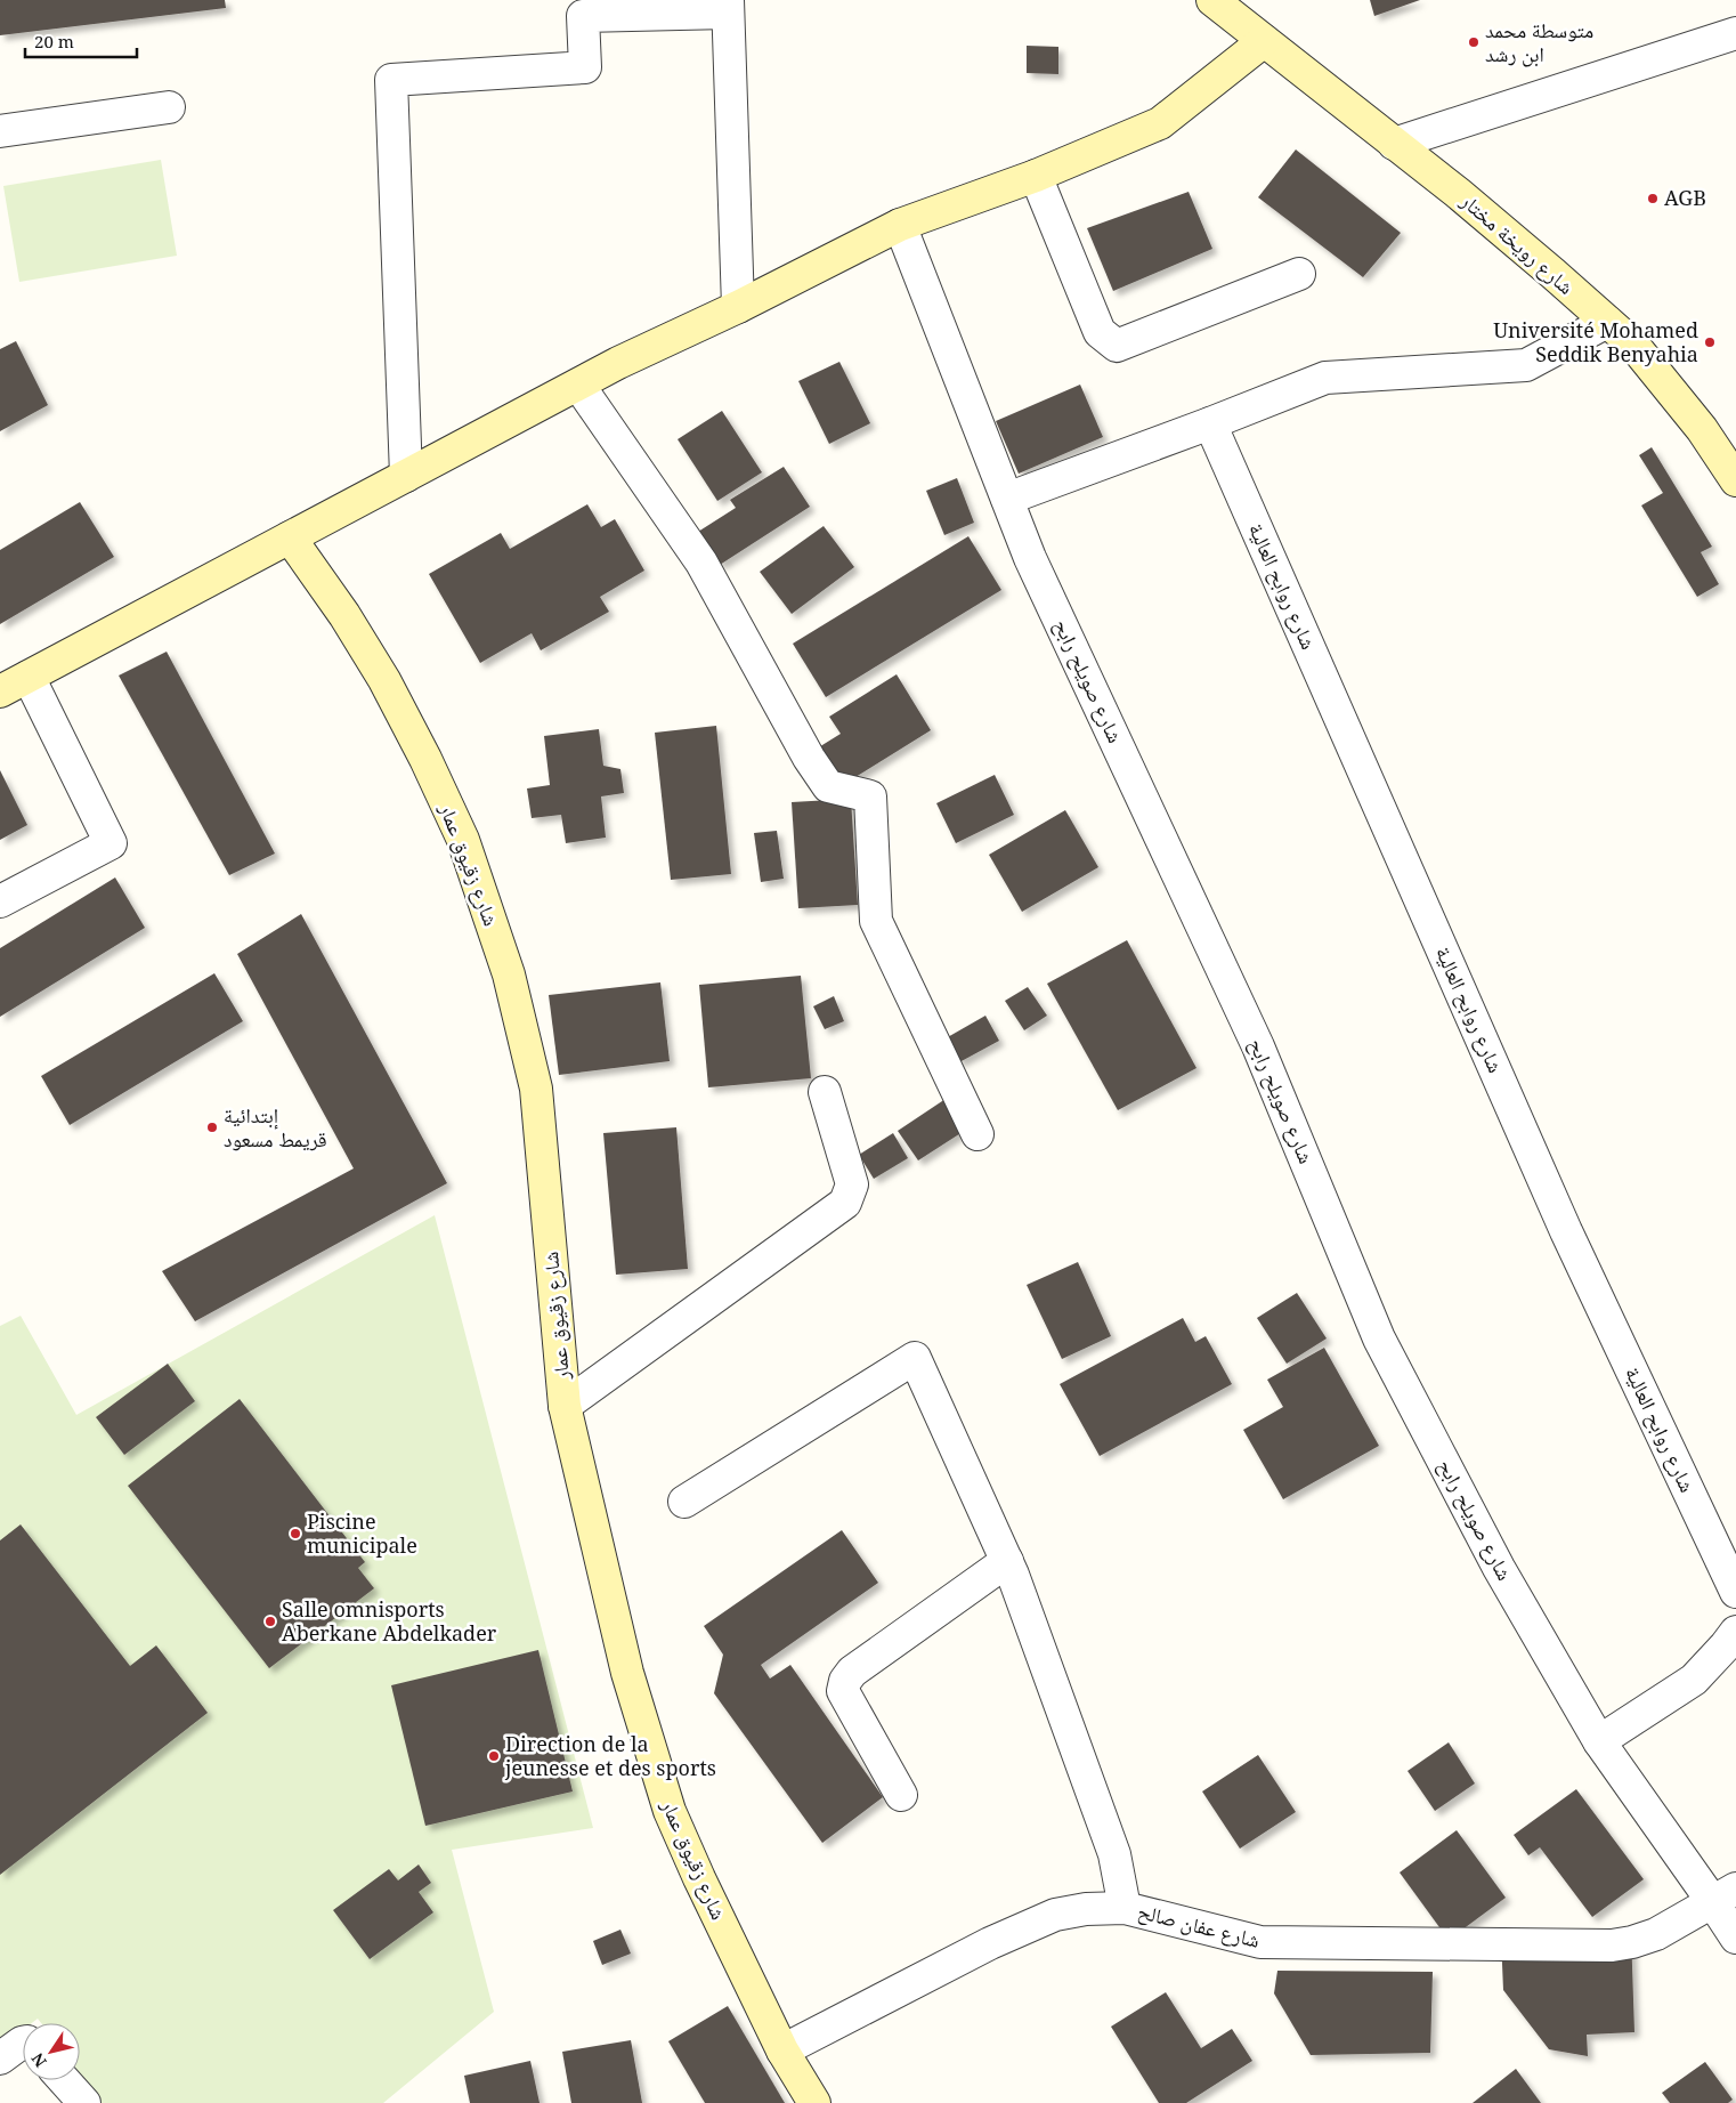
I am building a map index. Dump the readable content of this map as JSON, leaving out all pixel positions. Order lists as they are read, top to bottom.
{
  "streets": {
    "main road": ["شارع رويخة مختار", "شارع زقيوق عمار"],
    "street": ["شارع روابح العالية", "شارع صويلح رابح", "شارع عفان صالح"]
  },
  "crossings": [
    ["شارع صويلح رابح", "شارع عفان صالح"],
    ["شارع زقيوق عمار", "شارع عفان صالح"]
  ],
  "places": [
    "متوسطة محمد ابن رشد",
    "AGB",
    "Université Mohamed Seddik Benyahia",
    "إبتدائية قريمط مسعود",
    "Piscine municipale",
    "Salle omnisports Aberkane Abdelkader",
    "Direction de la jeunesse et des sports"
  ],
  "scale_bar": "20 m",
  "north": "bottom left"
}
